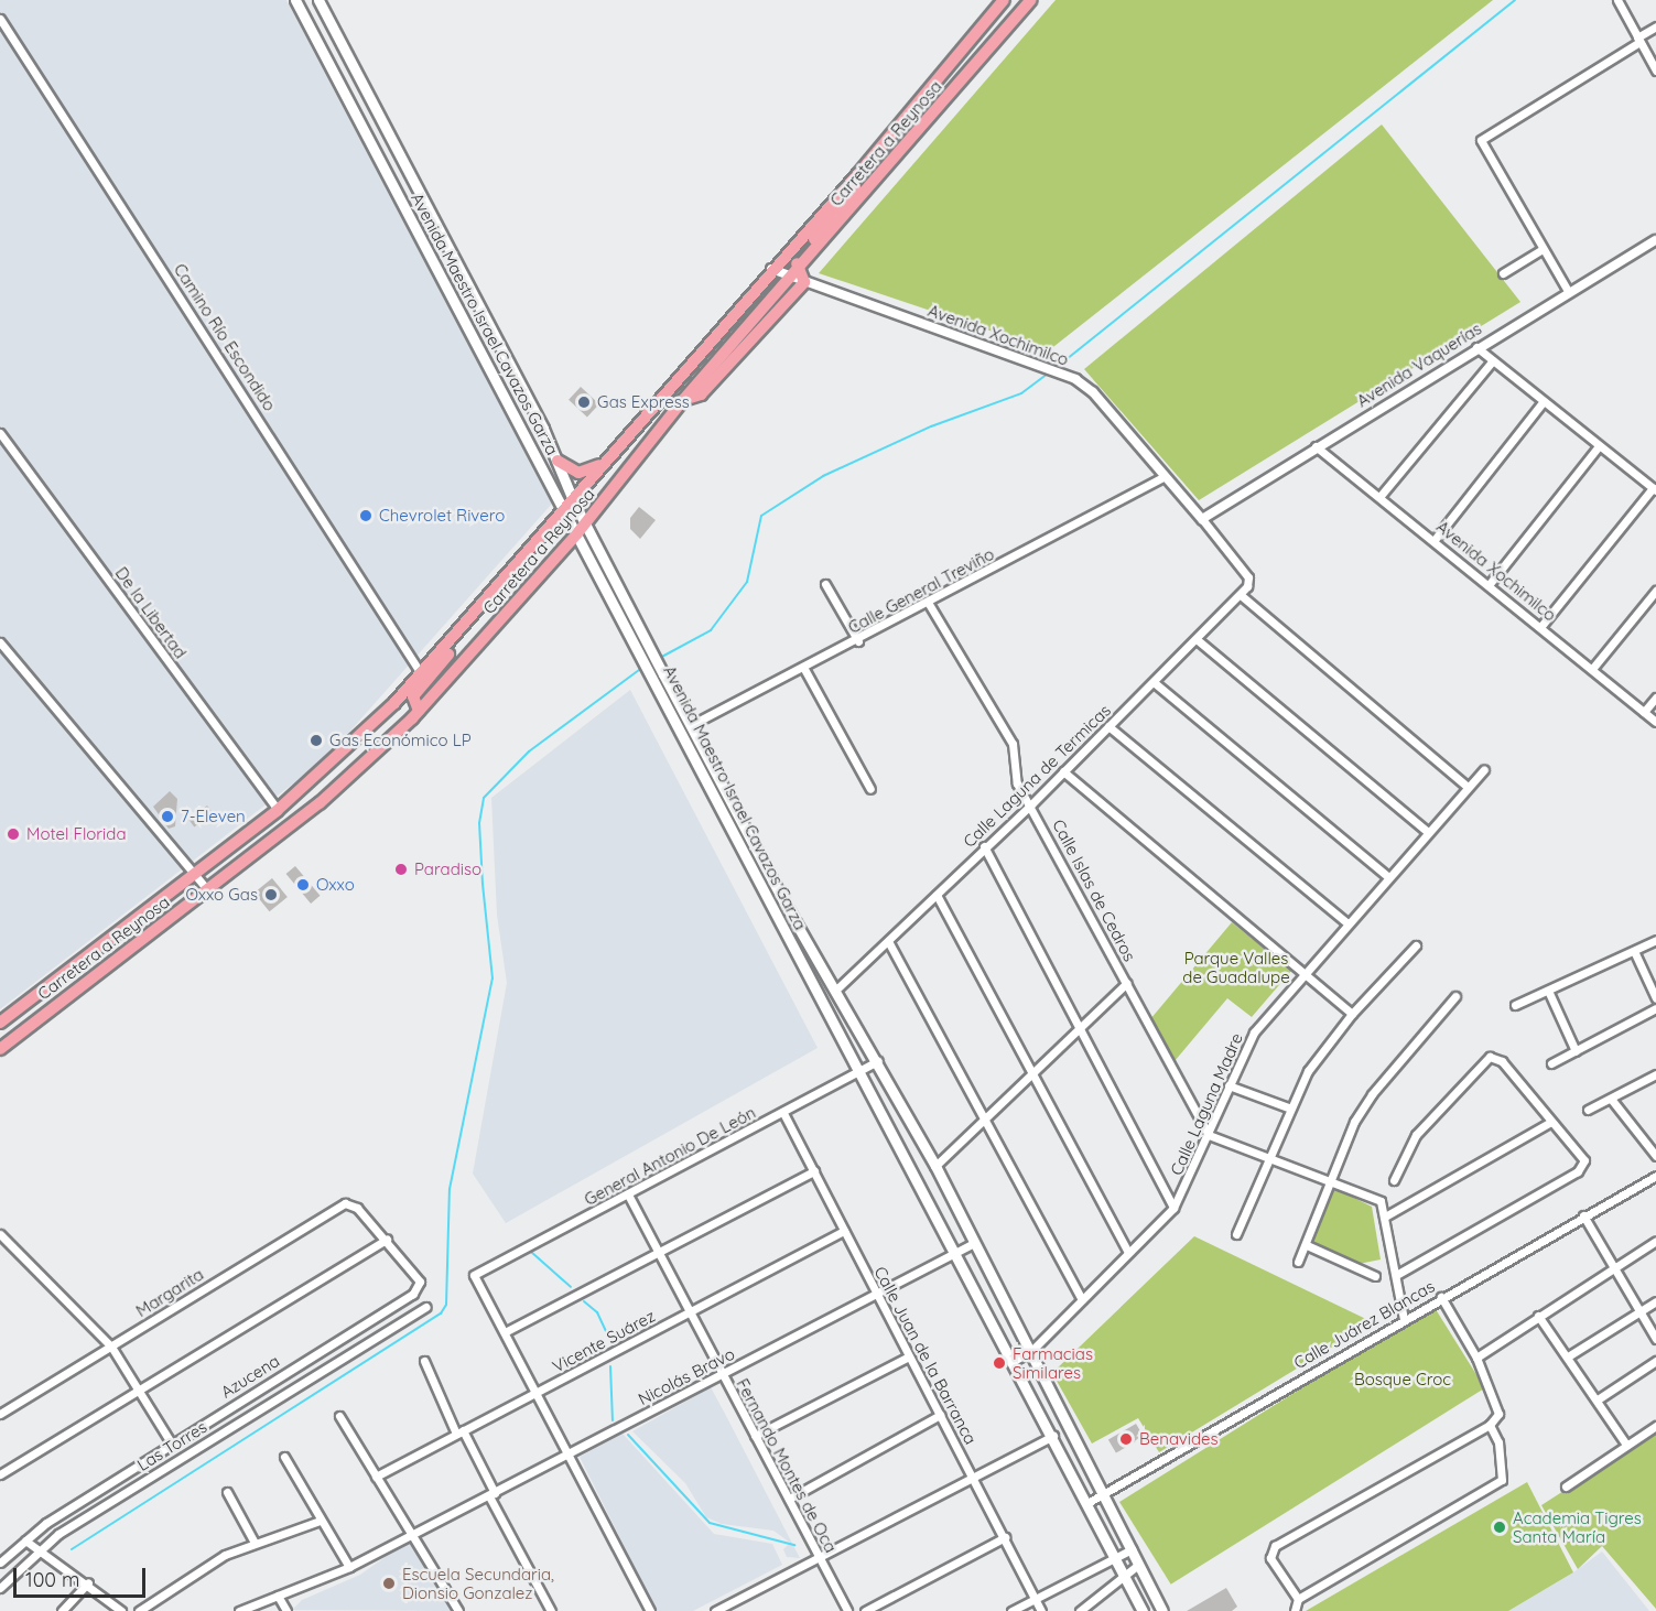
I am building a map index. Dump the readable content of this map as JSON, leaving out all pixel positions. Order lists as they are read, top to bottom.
{
  "streets": {
    "main road": ["Carretera a Reynosa", "Avenida Maestro Israel Cavazos Garza"],
    "street": [
      "Avenida Xochimilco",
      "Camino Río Escondido",
      "Avenida Vaquerías",
      "Calle General Treviño",
      "De la Libertad",
      "Calle Laguna de Termicas",
      "Calle Islas de Cedros",
      "Calle Laguna Madre",
      "General Antonio De León",
      "Margarita",
      "Calle Juárez Blancas",
      "Vicente Suárez",
      "Calle Juan de la Barranca",
      "Azucena",
      "Nicolás Bravo",
      "Las Torres",
      "Fernando Montes de Oca"
    ]
  },
  "crossings": [
    ["Carretera a Reynosa", "Avenida Maestro Israel Cavazos Garza"],
    ["Carretera a Reynosa", "Camino Río Escondido"],
    ["Carretera a Reynosa", "De la Libertad"],
    ["Avenida Maestro Israel Cavazos Garza", "Calle General Treviño"],
    ["Avenida Maestro Israel Cavazos Garza", "Calle Laguna de Termicas"],
    ["Avenida Maestro Israel Cavazos Garza", "Calle Laguna Madre"],
    ["Avenida Maestro Israel Cavazos Garza", "General Antonio De León"],
    ["Avenida Maestro Israel Cavazos Garza", "Calle Juárez Blancas"],
    ["Avenida Maestro Israel Cavazos Garza", "Nicolás Bravo"],
    ["Avenida Xochimilco", "Avenida Vaquerías"],
    ["Avenida Xochimilco", "Calle General Treviño"],
    ["Avenida Xochimilco", "Calle Laguna de Termicas"],
    ["Calle General Treviño", "Calle Islas de Cedros"],
    ["Calle Laguna de Termicas", "Calle Islas de Cedros"],
    ["Calle Islas de Cedros", "Calle Laguna Madre"],
    ["General Antonio De León", "Calle Juan de la Barranca"],
    ["General Antonio De León", "Fernando Montes de Oca"],
    ["Margarita", "Azucena"],
    ["Vicente Suárez", "Calle Juan de la Barranca"],
    ["Vicente Suárez", "Fernando Montes de Oca"],
    ["Calle Juan de la Barranca", "Nicolás Bravo"],
    ["Nicolás Bravo", "Fernando Montes de Oca"]
  ],
  "parks": ["Parque Valles de Guadalupe", "Bosque Croc"],
  "places": [
    "Gas Express",
    "Chevrolet Rivero",
    "Gas Económico LP",
    "7-Eleven",
    "Motel Florida",
    "Paradiso",
    "Oxxo",
    "Oxxo Gas",
    "Farmacias Similares",
    "Benavides",
    "Academia Tigres Santa María",
    "Escuela Secundaria, Dionsio Gonzalez"
  ],
  "scale_bar": "100 m"
}
